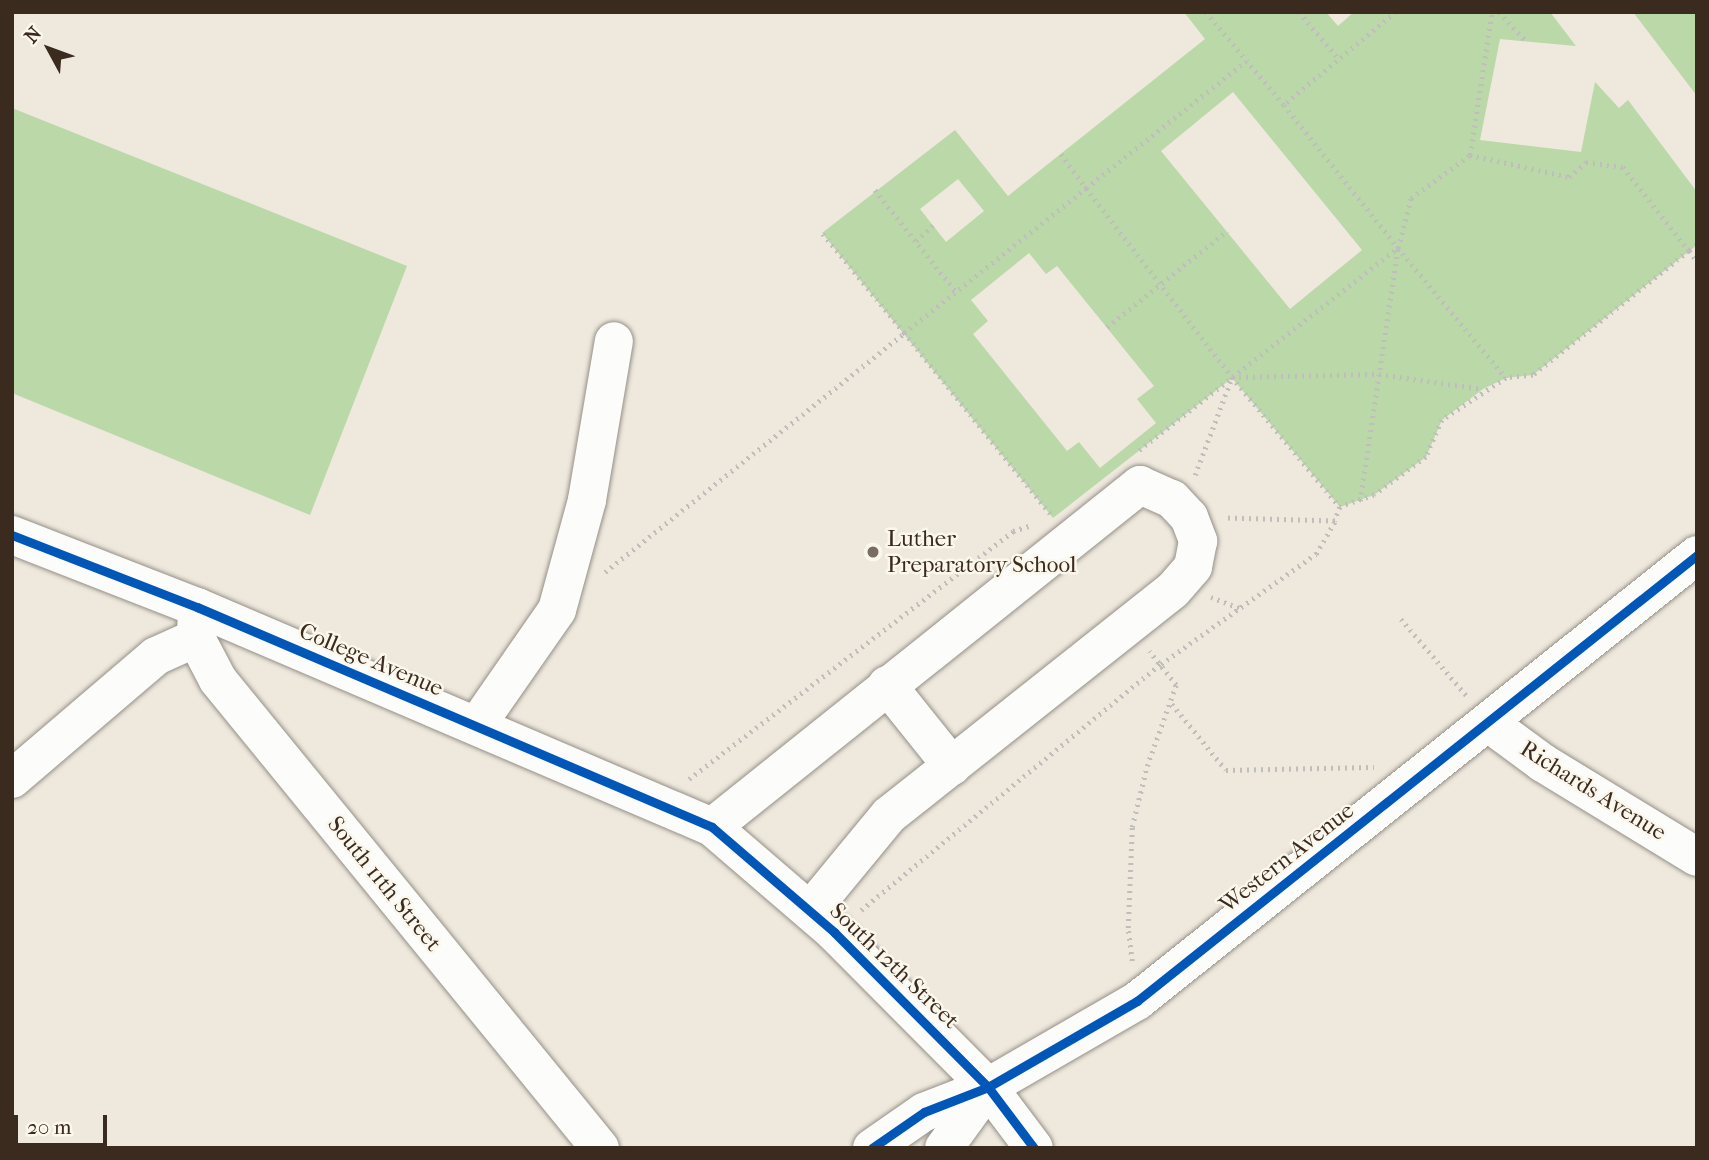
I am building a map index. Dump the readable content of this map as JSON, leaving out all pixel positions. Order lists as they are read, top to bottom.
{
  "streets": {
    "street": [
      "College Avenue",
      "Richards Avenue",
      "Western Avenue",
      "South 11th Street",
      "South 12th Street"
    ]
  },
  "crossings": [
    ["College Avenue", "South 11th Street"],
    ["College Avenue", "South 12th Street"],
    ["Richards Avenue", "Western Avenue"],
    ["Western Avenue", "South 12th Street"]
  ],
  "places": ["Luther Preparatory School"],
  "scale_bar": "20 m",
  "north": "top left"
}
